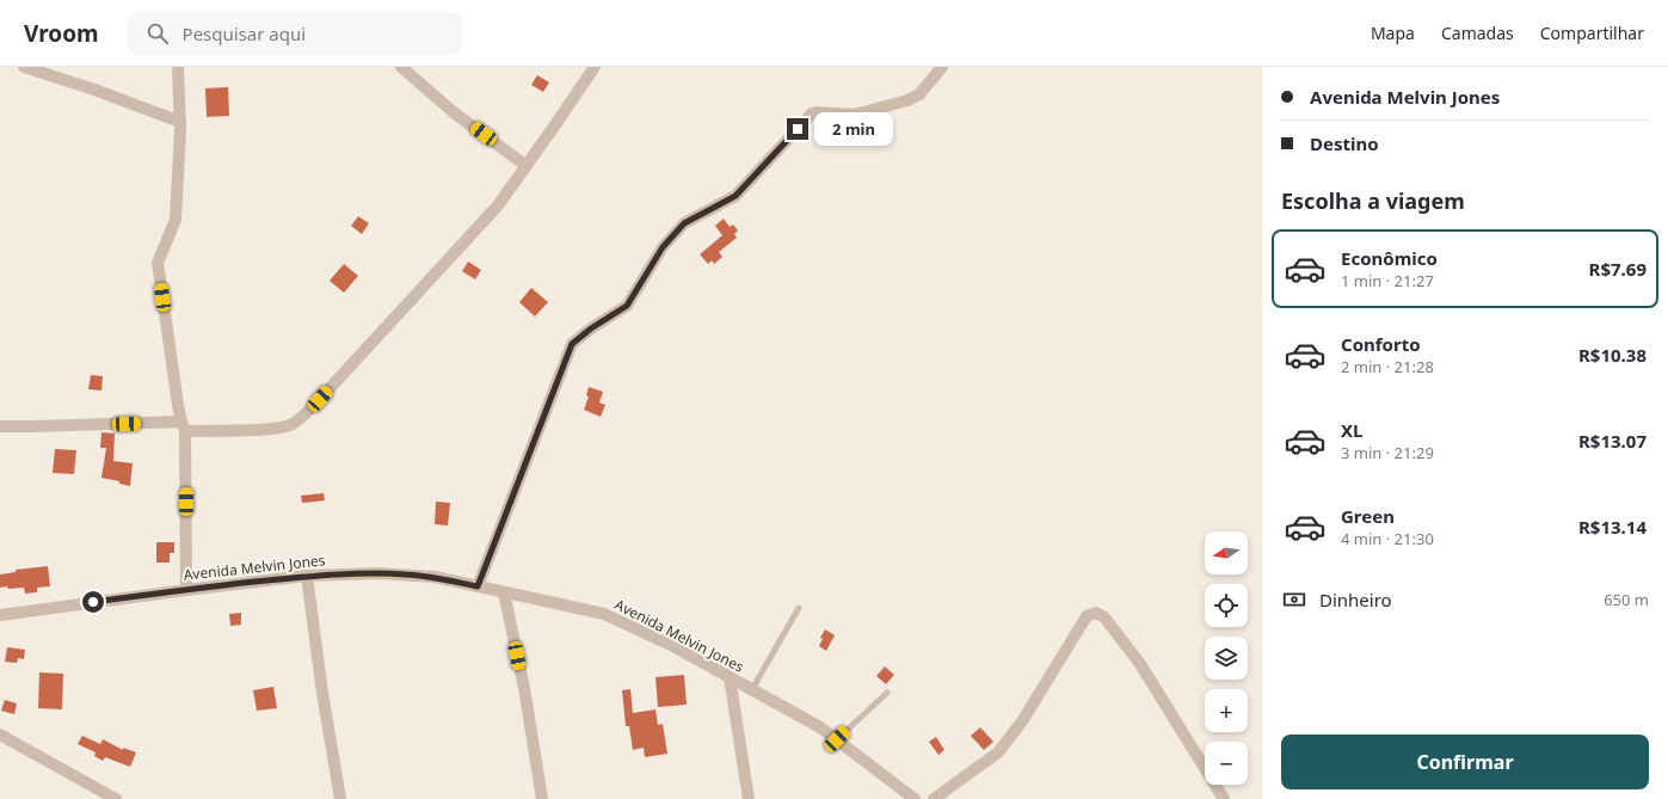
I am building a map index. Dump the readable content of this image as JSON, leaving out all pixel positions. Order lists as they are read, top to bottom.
{
  "streets": {
    "street": ["Avenida Melvin Jones"]
  },
  "north": "left",
  "page": {
    "header": "Vroom",
    "search": "Pesquisar aqui",
    "nav": ["Mapa", "Camadas", "Compartilhar"],
    "banner": ["Avenida Melvin Jones", "Destino"],
    "bubble": "2 min",
    "heading": "Escolha a viagem",
    "list": [
      {
        "name": "Econômico",
        "note": "1 min · 21:27",
        "value": "R$7.69"
      },
      {
        "name": "Conforto",
        "note": "2 min · 21:28",
        "value": "R$10.38"
      },
      {
        "name": "XL",
        "note": "3 min · 21:29",
        "value": "R$13.07"
      },
      {
        "name": "Green",
        "note": "4 min · 21:30",
        "value": "R$13.14"
      }
    ],
    "map_buttons": ["+", "−"],
    "pay": ["Dinheiro", "650 m"],
    "buttons": "Confirmar"
  }
}
